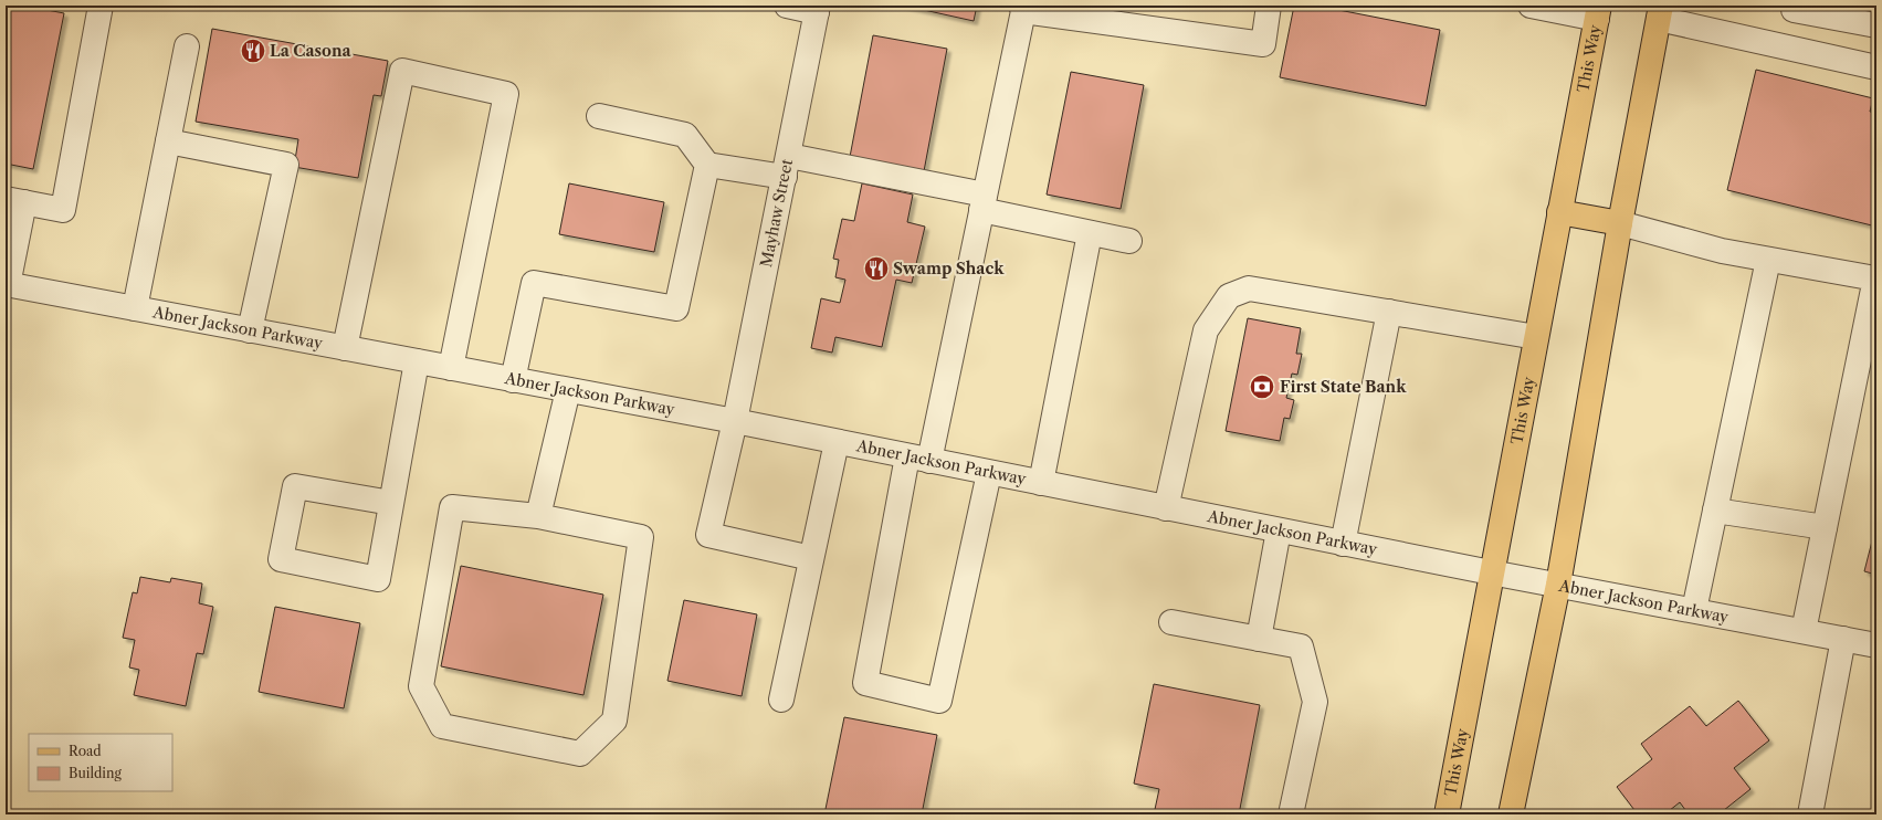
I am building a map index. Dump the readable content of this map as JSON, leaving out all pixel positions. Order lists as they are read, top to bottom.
{
  "streets": {
    "main road": ["This Way"],
    "street": ["Mayhaw Street", "Abner Jackson Parkway"]
  },
  "crossings": [
    ["This Way", "Abner Jackson Parkway"],
    ["Mayhaw Street", "Abner Jackson Parkway"]
  ],
  "places": {
    "restaurant": ["La Casona", "Swamp Shack"],
    "bank": ["First State Bank"]
  },
  "legend": ["Road", "Building"]
}
